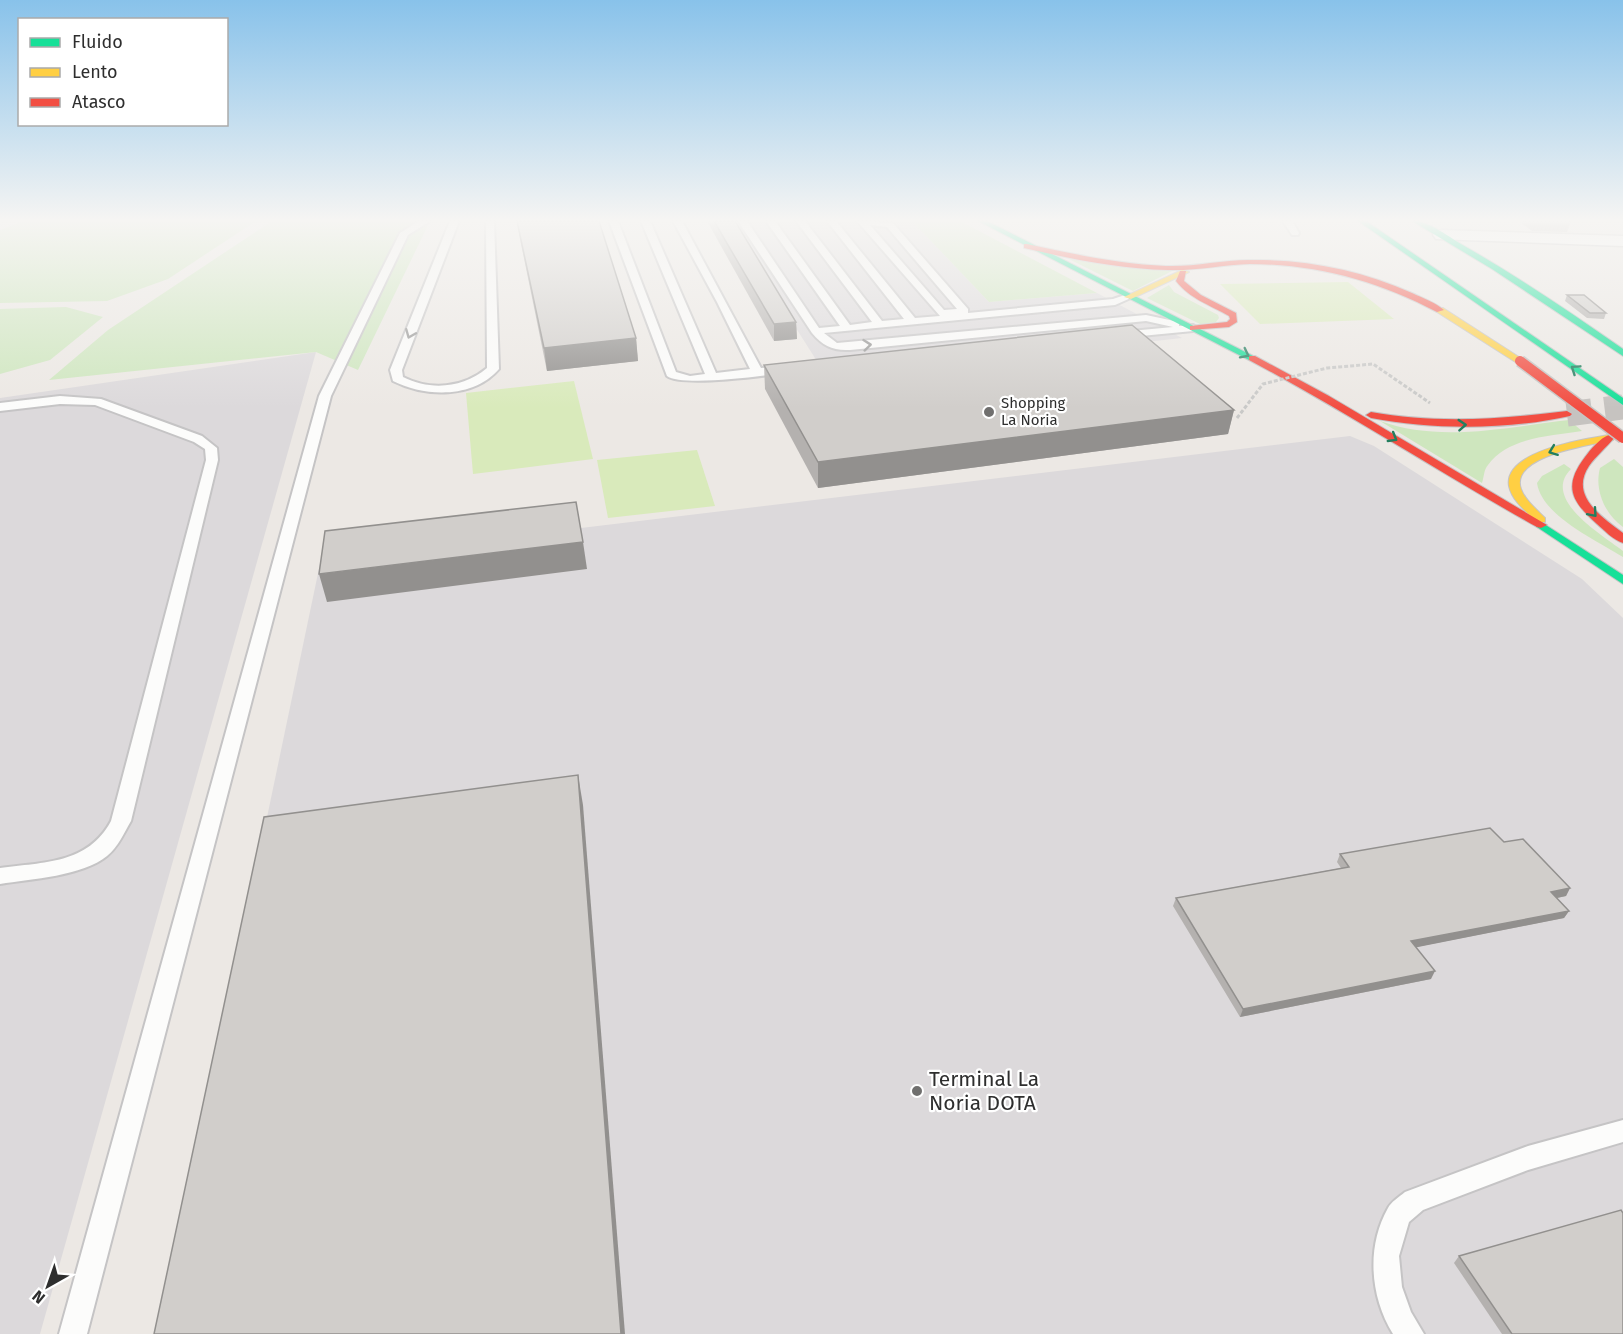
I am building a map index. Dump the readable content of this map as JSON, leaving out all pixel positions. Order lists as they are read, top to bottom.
{
  "places": ["Shopping La Noria", "Terminal La Noria DOTA"],
  "legend": ["Fluido", "Lento", "Atasco"],
  "north": "bottom left"
}
